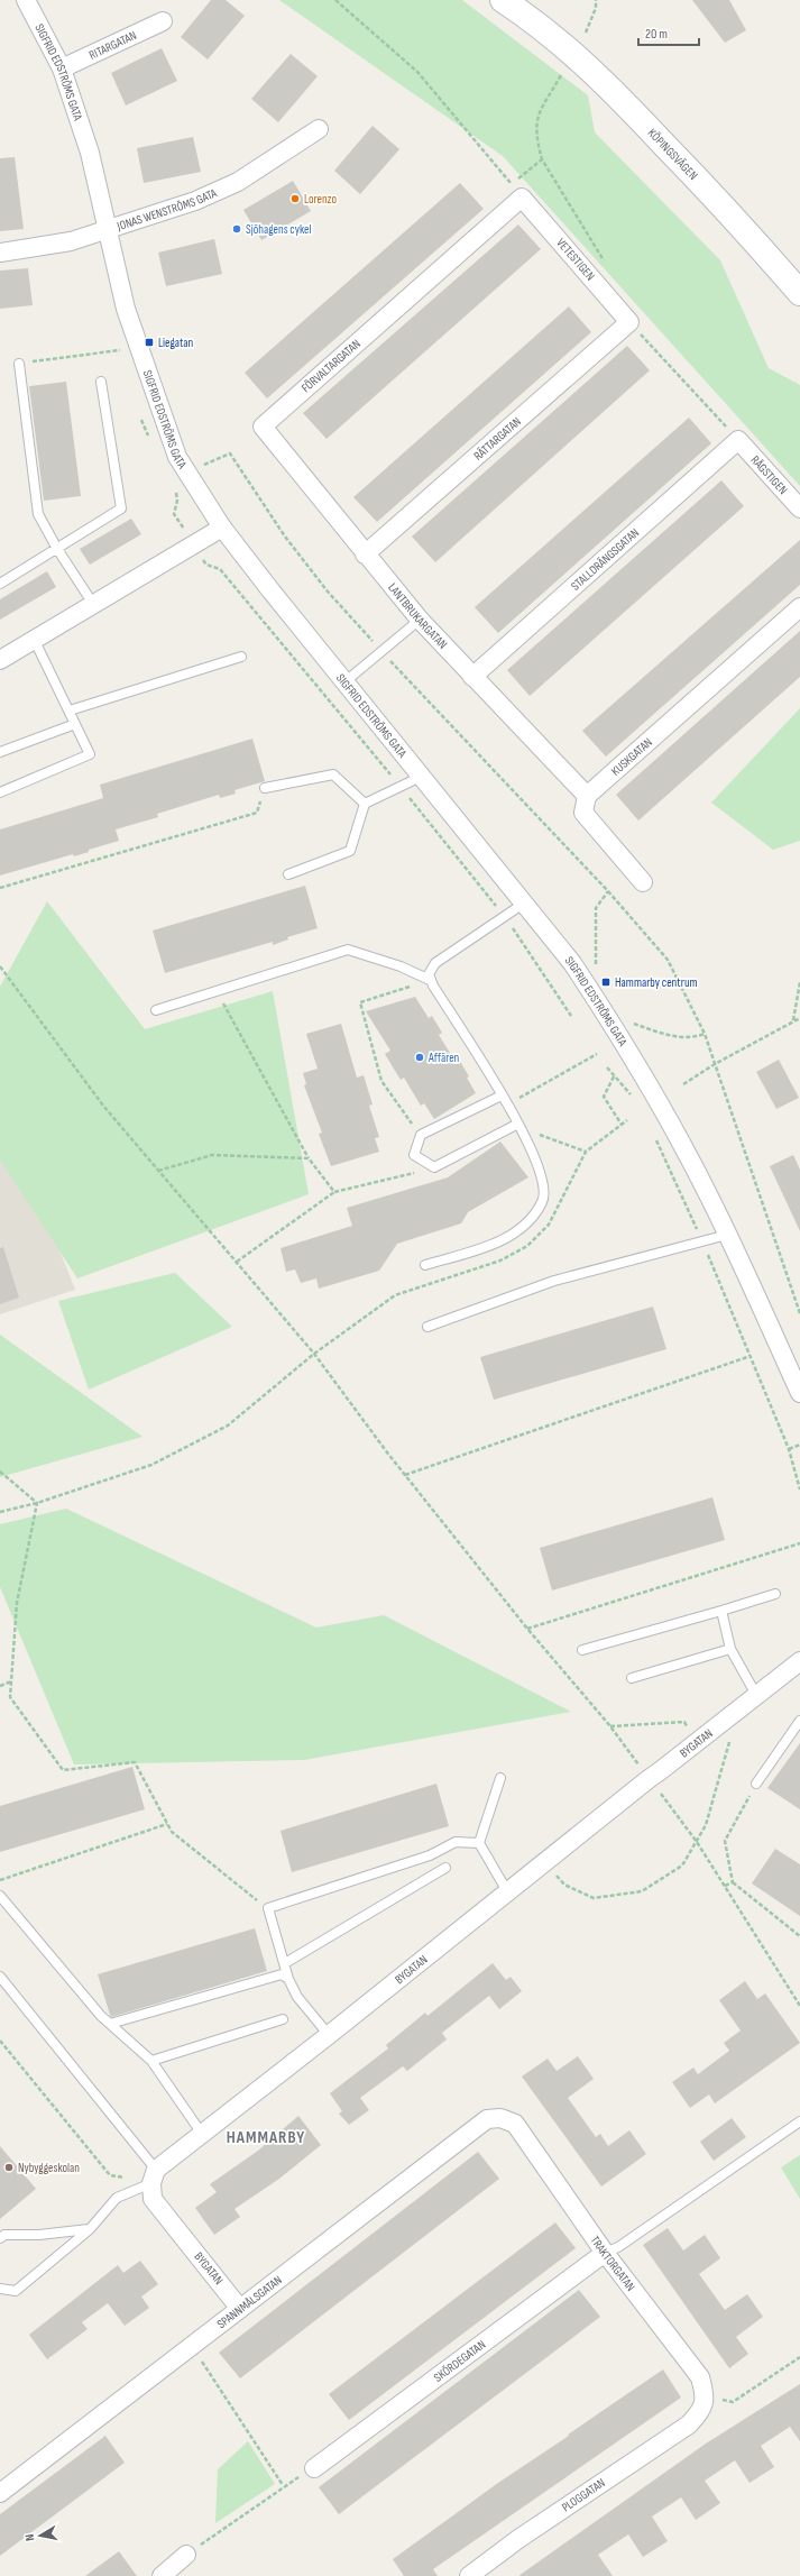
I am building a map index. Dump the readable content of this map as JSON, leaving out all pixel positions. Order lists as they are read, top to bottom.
{
  "streets": {
    "main road": ["KÖPINGSVÄGEN"],
    "street": [
      "RITARGATAN",
      "SIGFRID EDSTRÖMS GATA",
      "JONAS WENSTRÖMS GATA",
      "VETESTIGEN",
      "FÖRVALTARGATAN",
      "RÄTTARGATAN",
      "RÅGSTIGEN",
      "STALLDRÄNGSGATAN",
      "LANTBRUKARGATAN",
      "KUSKGATAN",
      "BYGATAN",
      "TRAKTORGATAN",
      "SPANNMÅLSGATAN",
      "SKÖRDEGATAN",
      "PLOGGATAN"
    ]
  },
  "crossings": [
    ["RITARGATAN", "SIGFRID EDSTRÖMS GATA"],
    ["SIGFRID EDSTRÖMS GATA", "JONAS WENSTRÖMS GATA"],
    ["VETESTIGEN", "FÖRVALTARGATAN"],
    ["VETESTIGEN", "RÄTTARGATAN"],
    ["FÖRVALTARGATAN", "RÄTTARGATAN"],
    ["FÖRVALTARGATAN", "LANTBRUKARGATAN"],
    ["RÄTTARGATAN", "LANTBRUKARGATAN"],
    ["RÅGSTIGEN", "STALLDRÄNGSGATAN"],
    ["STALLDRÄNGSGATAN", "LANTBRUKARGATAN"],
    ["BYGATAN", "SPANNMÅLSGATAN"],
    ["TRAKTORGATAN", "SPANNMÅLSGATAN"],
    ["TRAKTORGATAN", "SKÖRDEGATAN"],
    ["TRAKTORGATAN", "PLOGGATAN"]
  ],
  "districts": ["HAMMARBY"],
  "places": {
    "other": [
      "Lorenzo",
      "Sjöhagens cykel",
      "Affären",
      "Nybyggeskolan"
    ],
    "transit": ["Liegatan", "Hammarby centrum"]
  },
  "scale_bar": "20 m",
  "north": "left"
}
